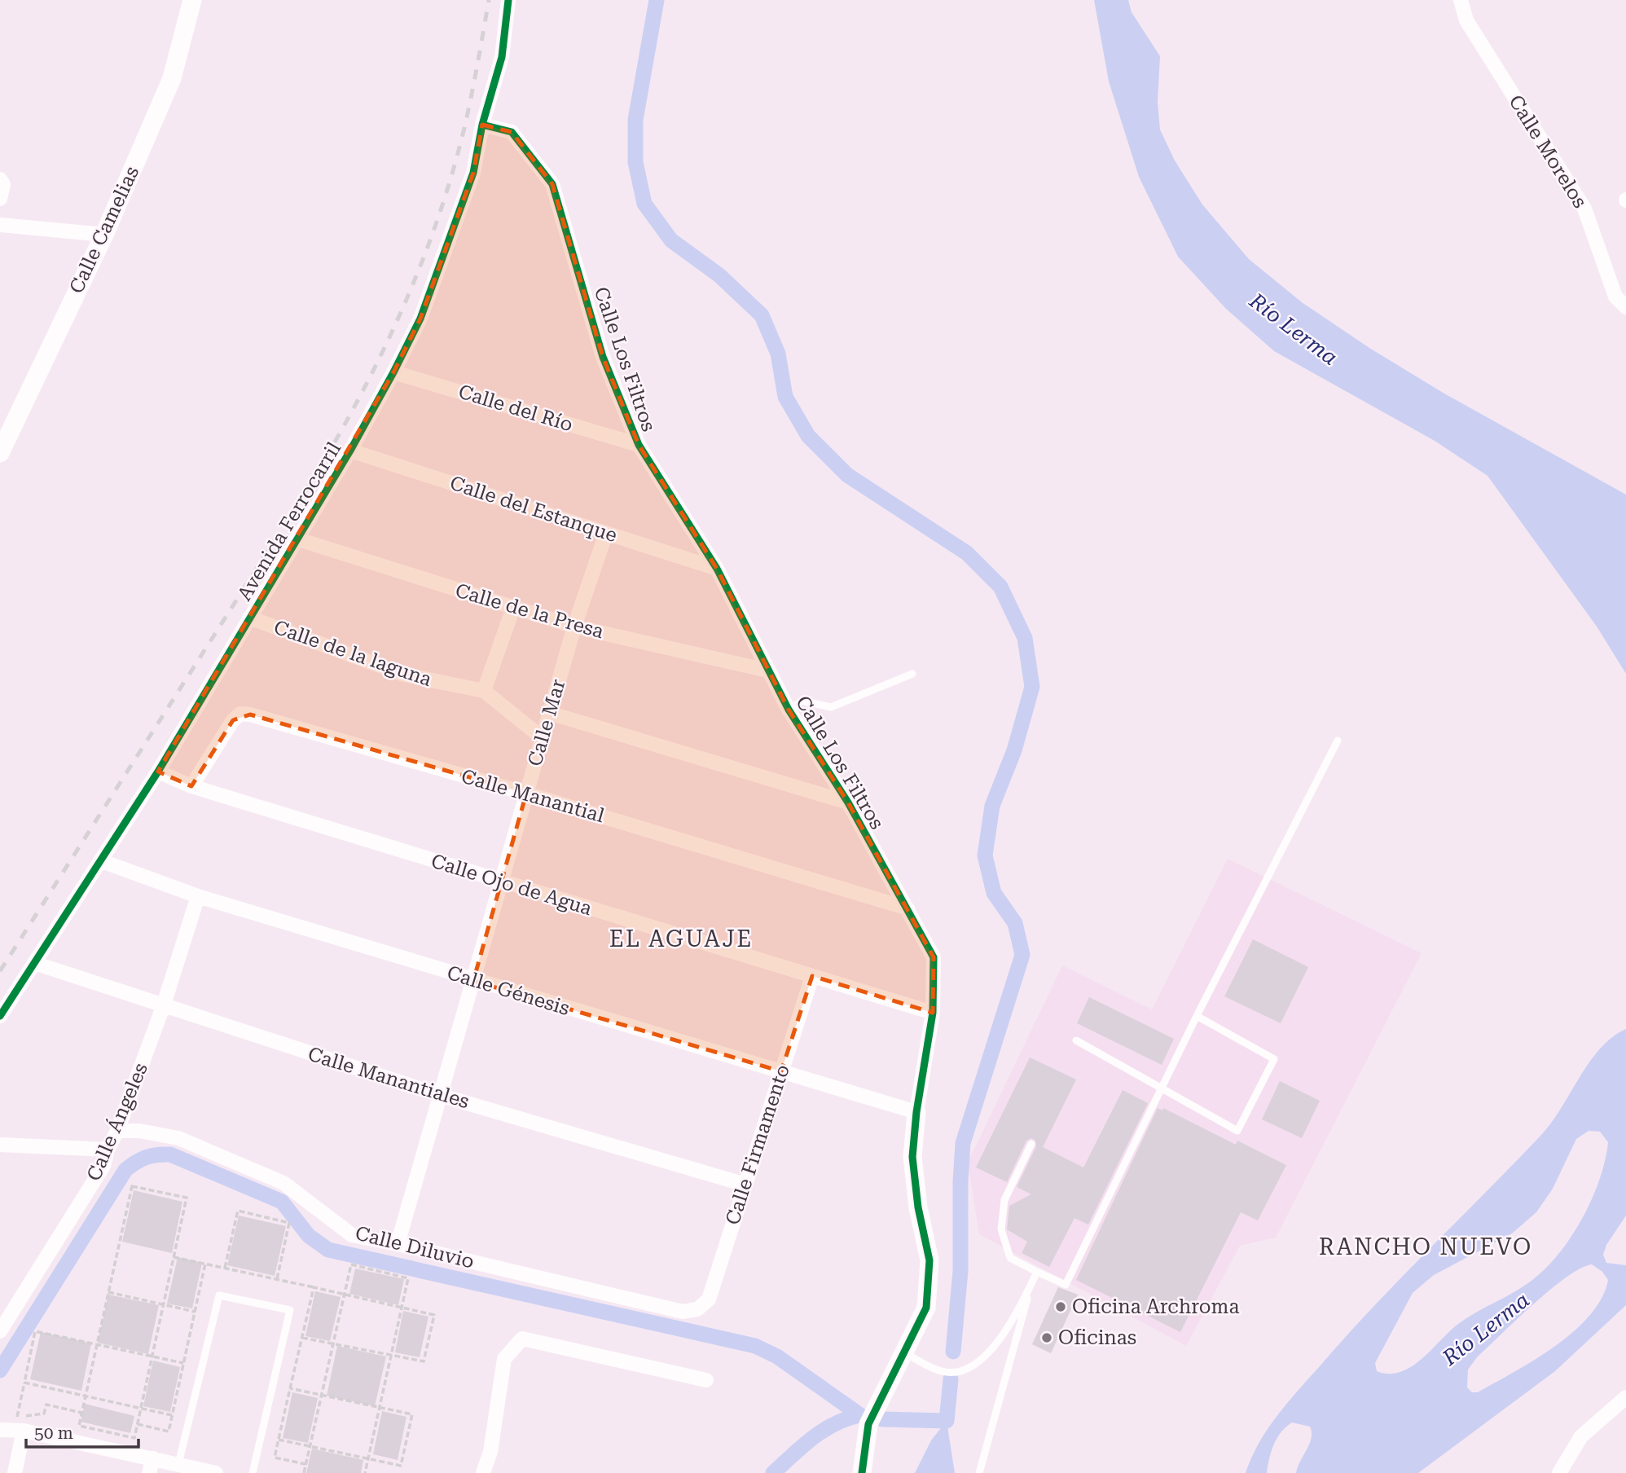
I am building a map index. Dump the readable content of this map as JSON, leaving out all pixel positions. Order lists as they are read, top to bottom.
{
  "streets": {
    "street": [
      "Calle Morelos",
      "Calle Camelias",
      "Calle Los Filtros",
      "Calle del Río",
      "Calle del Estanque",
      "Avenida Ferrocarril",
      "Calle de la Presa",
      "Calle de la laguna",
      "Calle Mar",
      "Calle Manantial",
      "Calle Ojo de Agua",
      "Calle Génesis",
      "Calle Manantiales",
      "Calle Ángeles",
      "Calle Firmamento",
      "Calle Diluvio"
    ]
  },
  "crossings": [
    ["Calle Los Filtros", "Calle del Río"],
    ["Calle Los Filtros", "Calle del Estanque"],
    ["Calle Los Filtros", "Avenida Ferrocarril"],
    ["Calle Los Filtros", "Calle de la Presa"],
    ["Calle Los Filtros", "Calle Manantial"],
    ["Calle Los Filtros", "Calle Ojo de Agua"],
    ["Calle Los Filtros", "Calle Génesis"],
    ["Calle del Río", "Avenida Ferrocarril"],
    ["Calle del Estanque", "Avenida Ferrocarril"],
    ["Calle del Estanque", "Calle Mar"],
    ["Avenida Ferrocarril", "Calle de la Presa"],
    ["Avenida Ferrocarril", "Calle de la laguna"],
    ["Avenida Ferrocarril", "Calle Ojo de Agua"],
    ["Avenida Ferrocarril", "Calle Génesis"],
    ["Avenida Ferrocarril", "Calle Manantiales"],
    ["Calle de la Presa", "Calle Mar"],
    ["Calle de la laguna", "Calle Mar"],
    ["Calle Mar", "Calle Manantial"],
    ["Calle Mar", "Calle Ojo de Agua"],
    ["Calle Mar", "Calle Génesis"],
    ["Calle Mar", "Calle Manantiales"],
    ["Calle Mar", "Calle Diluvio"],
    ["Calle Manantial", "Calle Ojo de Agua"],
    ["Calle Ojo de Agua", "Calle Firmamento"],
    ["Calle Génesis", "Calle Ángeles"],
    ["Calle Génesis", "Calle Firmamento"],
    ["Calle Manantiales", "Calle Ángeles"],
    ["Calle Manantiales", "Calle Firmamento"],
    ["Calle Ángeles", "Calle Diluvio"],
    ["Calle Firmamento", "Calle Diluvio"]
  ],
  "districts": ["EL AGUAJE", "RANCHO NUEVO"],
  "water": ["Río Lerma"],
  "places": ["Oficina Archroma", "Oficinas"],
  "scale_bar": "50 m"
}
